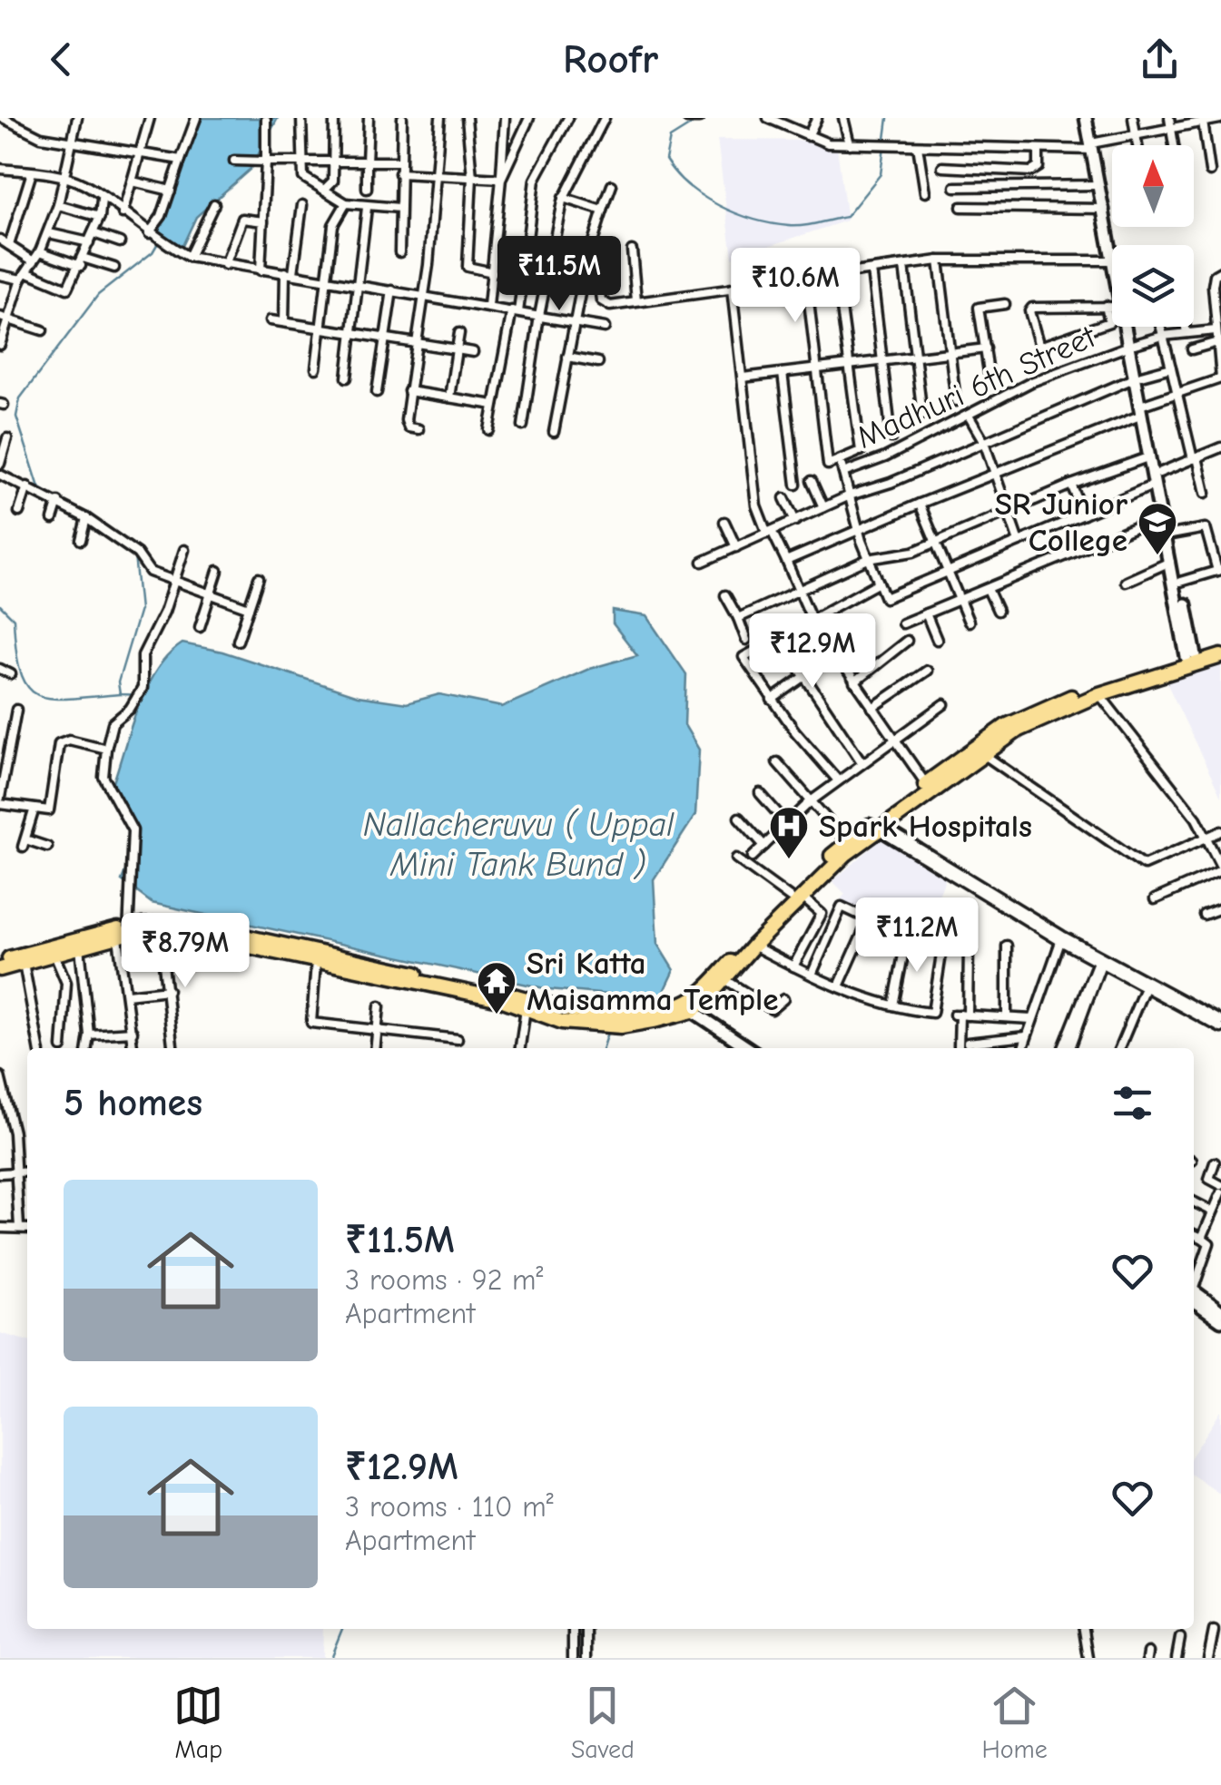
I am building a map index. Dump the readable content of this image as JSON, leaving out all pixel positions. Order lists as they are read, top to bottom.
{
  "streets": {
    "street": ["Madhuri 6th Street"]
  },
  "water": ["Nallacheruvu ( Uppal Mini Tank Bund )"],
  "places": {
    "school or university": ["SR Junior College"],
    "hospital": ["Spark Hospitals"],
    "temple": ["Sri Katta Maisamma Temple"]
  },
  "north": "top",
  "page": {
    "header": "Roofr",
    "price": [
      "₹11.5M",
      "₹10.6M",
      "₹12.9M",
      "₹11.2M",
      "₹8.79M"
    ],
    "heading": "5 homes",
    "list": [
      {
        "name": "₹11.5M",
        "note": "3 rooms · 92 m² · Apartment"
      },
      {
        "name": "₹12.9M",
        "note": "3 rooms · 110 m² · Apartment"
      }
    ],
    "tabs": ["Map", "Saved", "Home"]
  }
}
